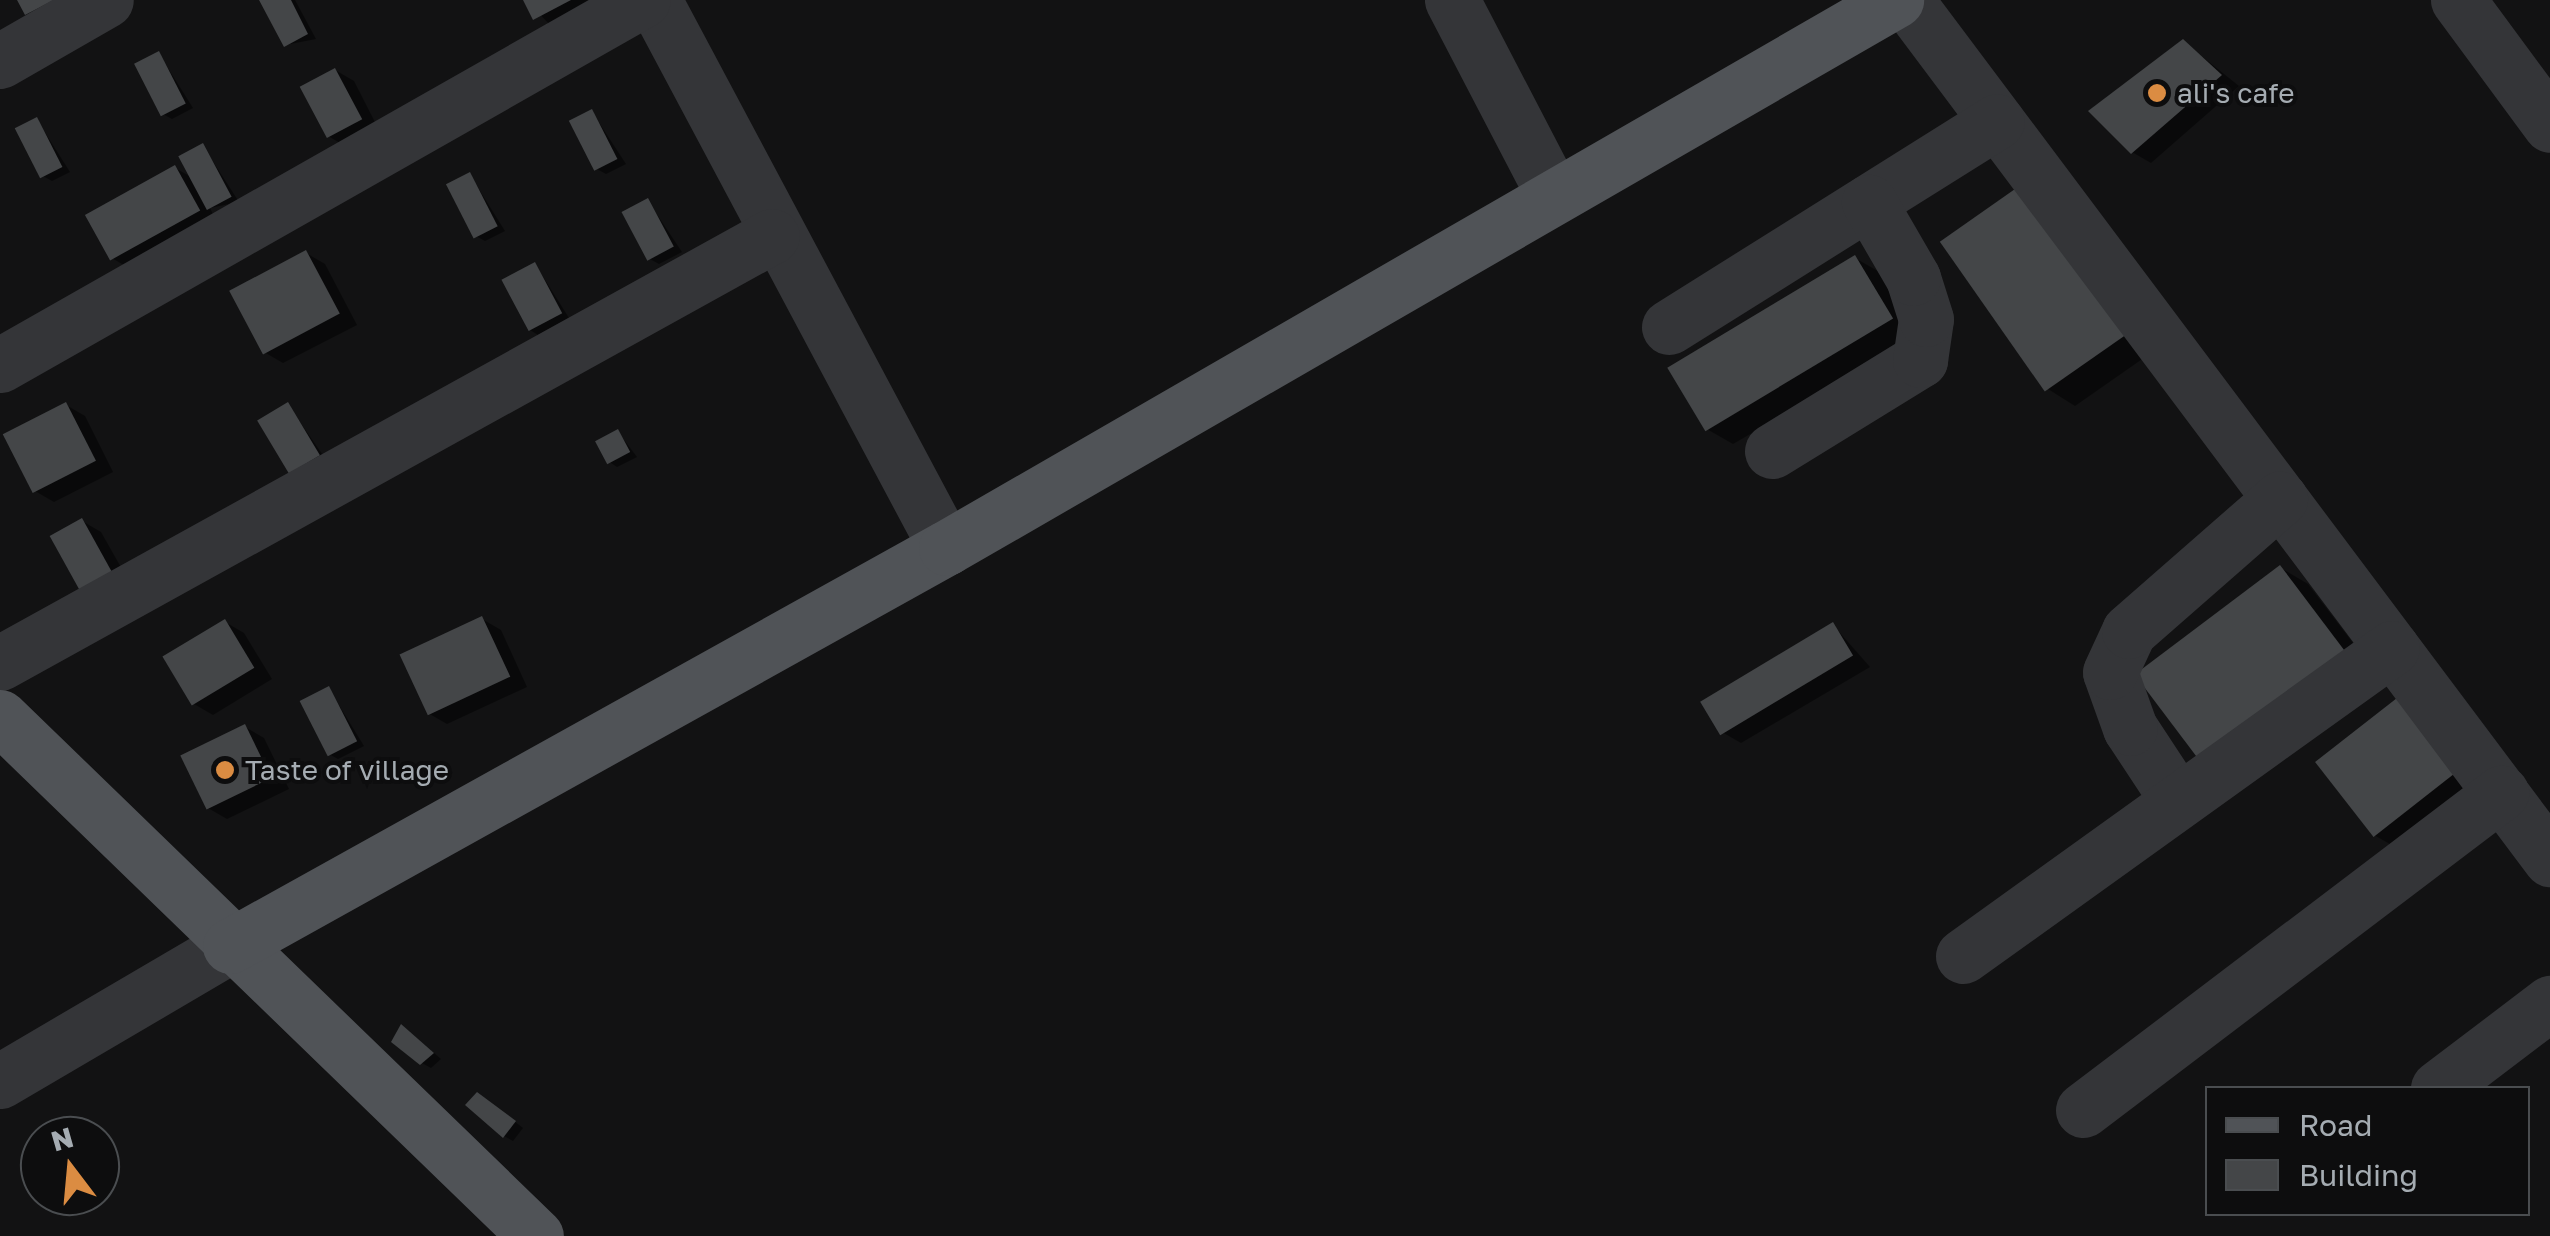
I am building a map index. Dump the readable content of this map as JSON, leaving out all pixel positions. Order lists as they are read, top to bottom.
{
  "places": ["ali's cafe", "Taste of village"],
  "legend": ["Road", "Building"],
  "north": "top"
}
